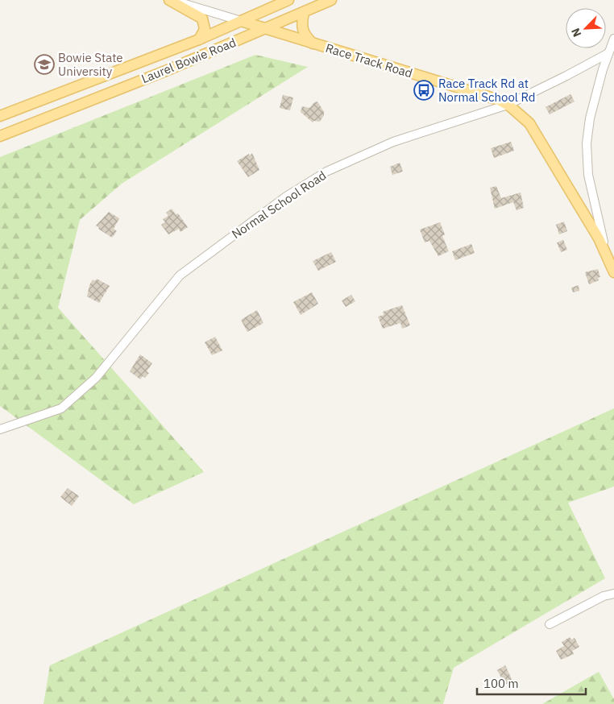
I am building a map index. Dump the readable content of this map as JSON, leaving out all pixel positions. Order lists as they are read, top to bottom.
{
  "streets": {
    "main road": ["Laurel Bowie Road", "Race Track Road"],
    "street": ["Normal School Road"]
  },
  "crossings": [
    ["Laurel Bowie Road", "Race Track Road"],
    ["Race Track Road", "Normal School Road"]
  ],
  "places": {
    "school or university": ["Bowie State University"],
    "bus stop": ["Race Track Rd at Normal School Rd"]
  },
  "scale_bar": "100 m",
  "north": "bottom left"
}
